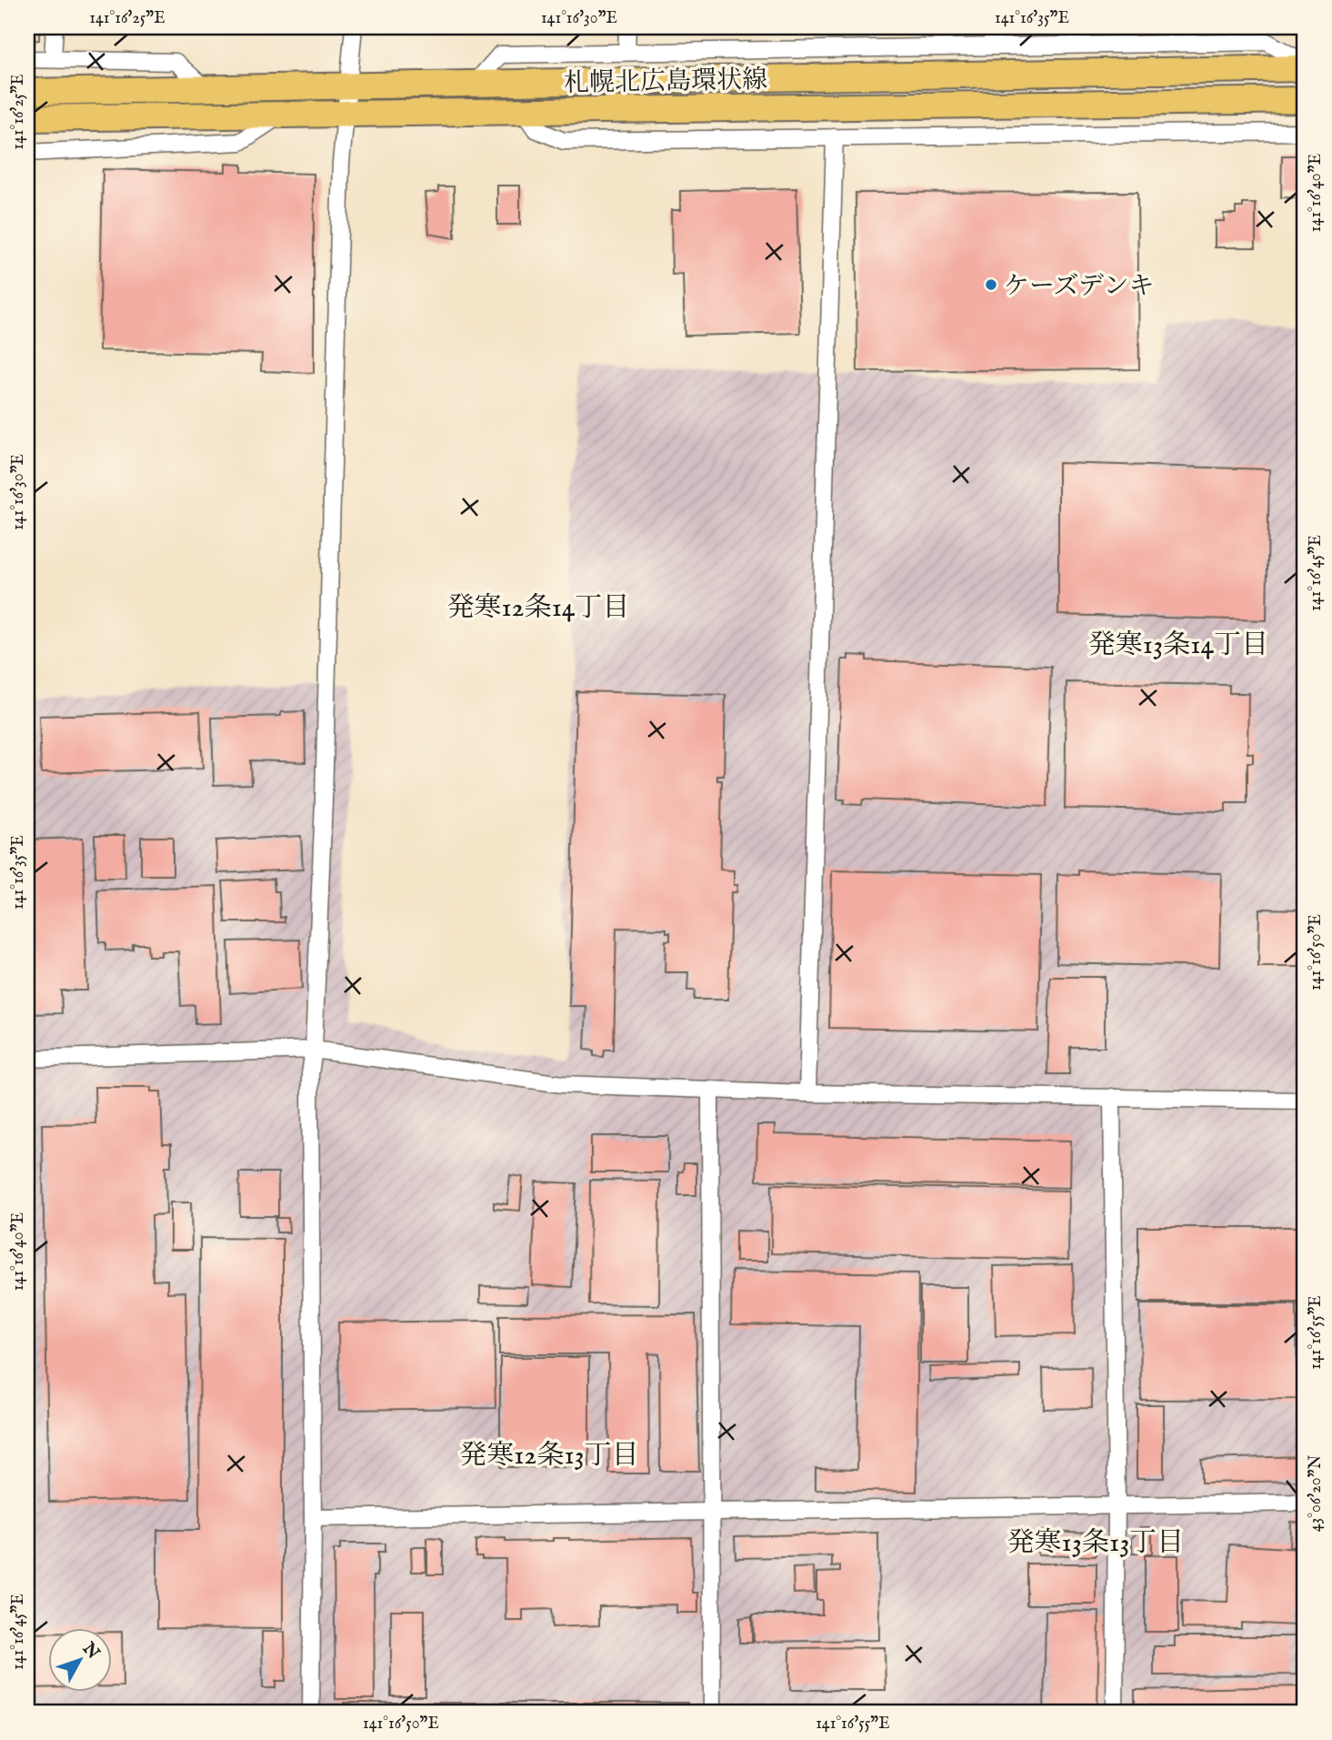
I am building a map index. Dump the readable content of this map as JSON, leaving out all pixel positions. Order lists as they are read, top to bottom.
{
  "streets": {
    "main road": ["札幌北広島環状線"]
  },
  "districts": [
    "発寒12条14丁目",
    "発寒13条14丁目",
    "発寒12条13丁目",
    "発寒13条13丁目"
  ],
  "places": ["ケーズデンキ"],
  "north": "top right",
  "coordinates": [
    "141°16'25\"E",
    "141°16'30\"E",
    "141°16'35\"E",
    "141°16'40\"E",
    "141°16'45\"E",
    "141°16'50\"E",
    "141°16'55\"E",
    "43°06'20\"N"
  ]
}
